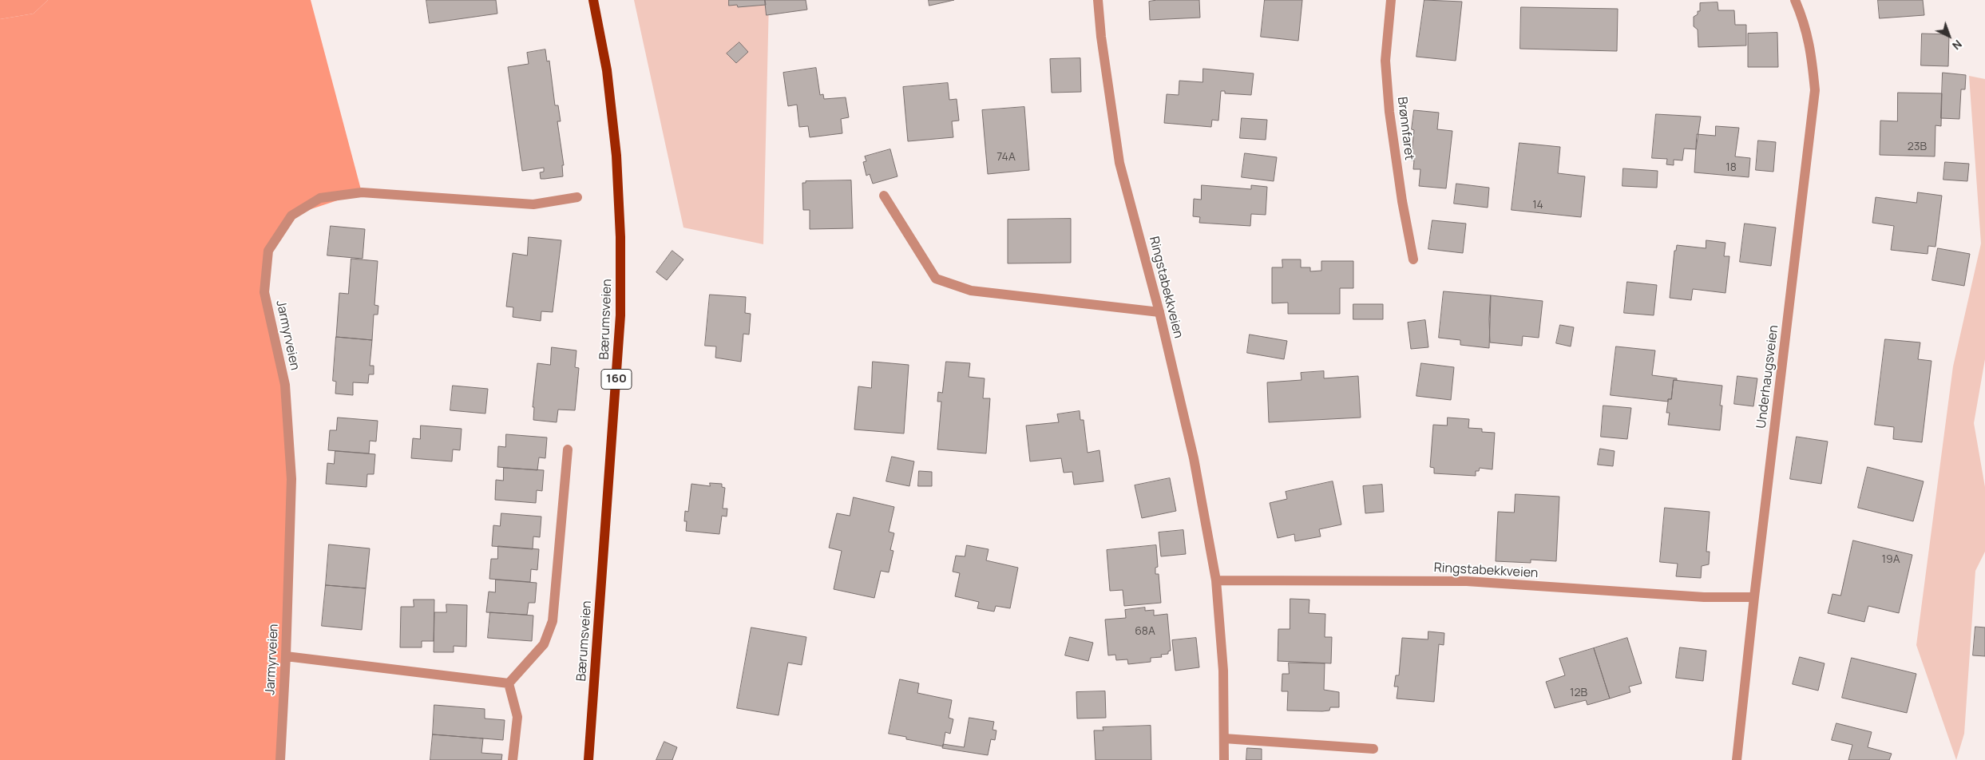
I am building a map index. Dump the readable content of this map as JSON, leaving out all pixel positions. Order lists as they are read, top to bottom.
{
  "streets": {
    "main road": ["Bærumsveien", "160"],
    "street": [
      "Brønnfaret",
      "Ringstabekkveien",
      "Jarmyrveien",
      "Underhaugsveien"
    ]
  },
  "crossings": [
    ["Ringstabekkveien", "Underhaugsveien"]
  ],
  "house_numbers": [
    "23B",
    "74A",
    "18",
    "14",
    "19A",
    "68A",
    "12B"
  ],
  "north": "bottom right"
}
